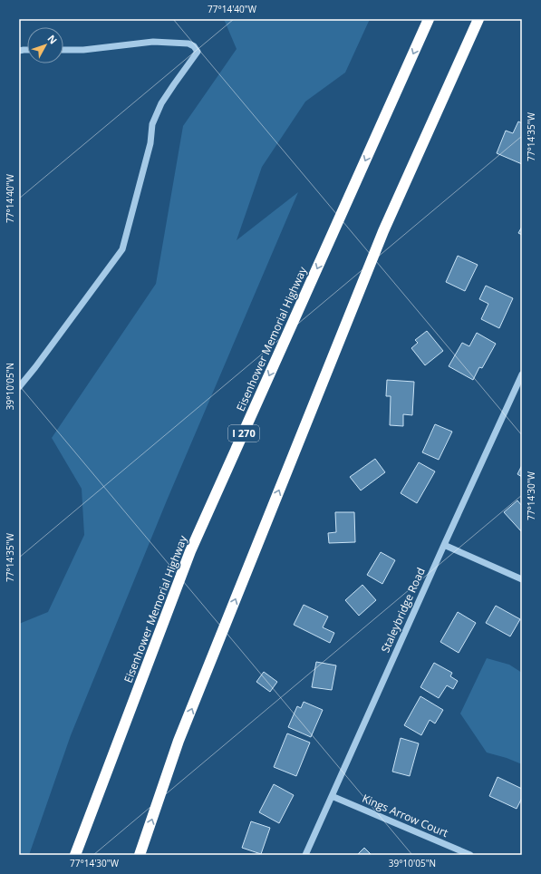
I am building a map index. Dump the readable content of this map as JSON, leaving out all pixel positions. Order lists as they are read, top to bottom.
{
  "streets": {
    "highway": ["Eisenhower Memorial Highway", "I 270"],
    "street": ["Staleybridge Road", "Kings Arrow Court"]
  },
  "crossings": [
    ["Staleybridge Road", "Kings Arrow Court"]
  ],
  "north": "top right",
  "coordinates": [
    "77°14'40\"W",
    "77°14'35\"W",
    "39°10'05\"N",
    "77°14'30\"W"
  ]
}
